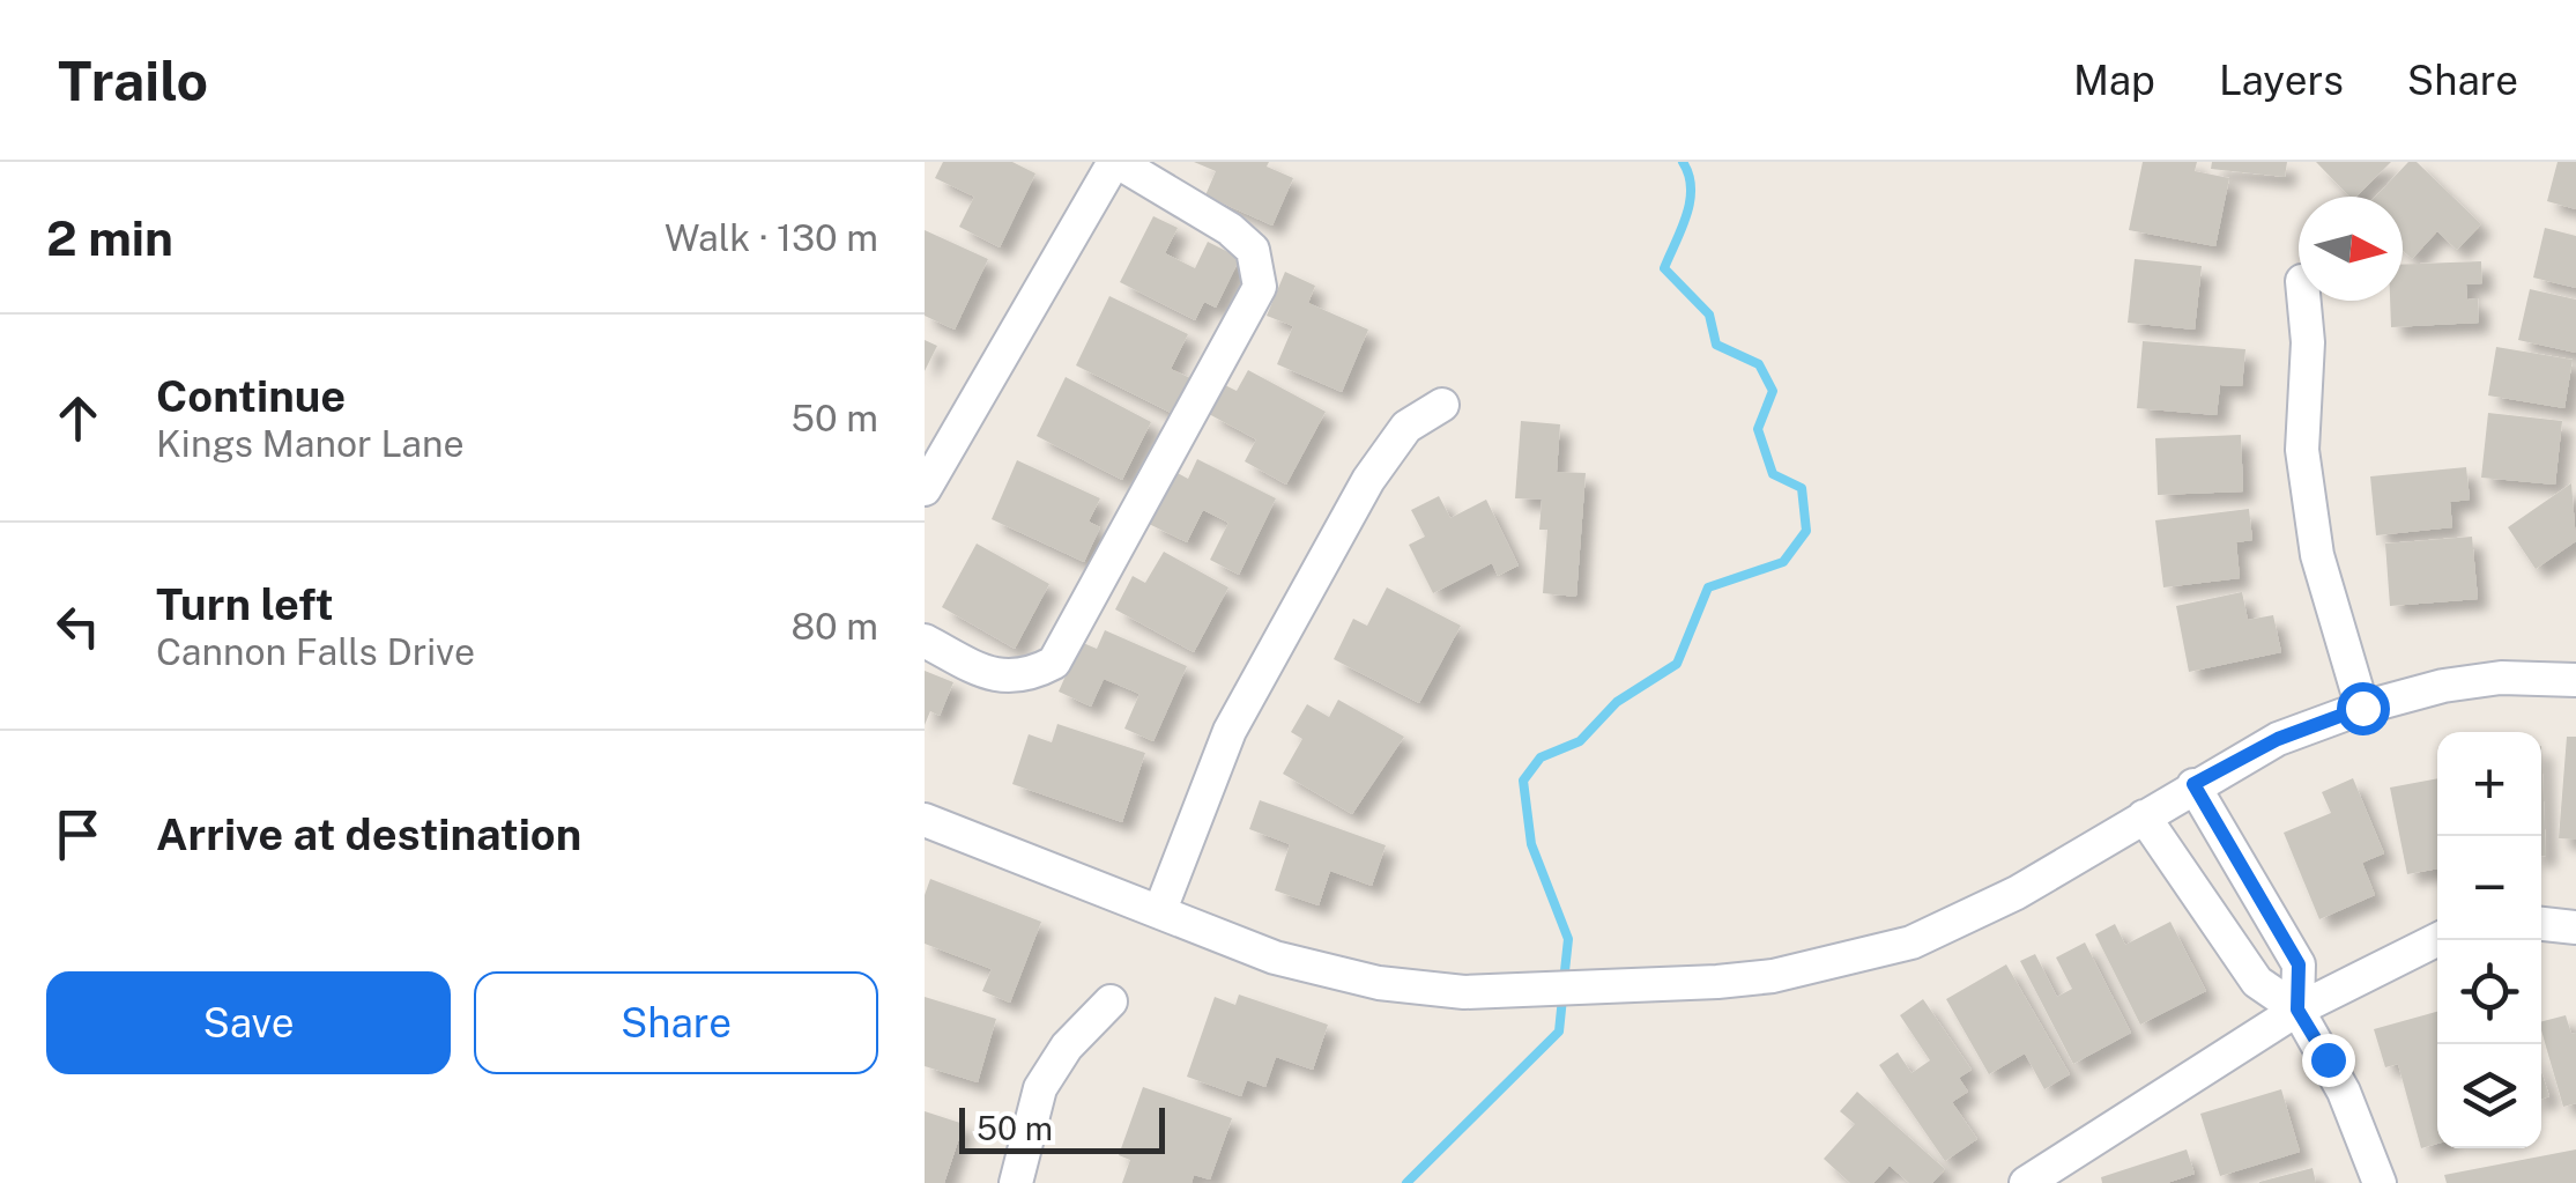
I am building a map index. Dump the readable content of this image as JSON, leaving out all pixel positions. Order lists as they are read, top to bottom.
{
  "scale_bar": "50 m",
  "north": "right",
  "page": {
    "header": "Trailo",
    "nav": ["Map", "Layers", "Share"],
    "heading": ["2 min", "Walk · 130 m"],
    "list": [
      ["Continue", "Kings Manor Lane", "50 m"],
      ["Turn left", "Cannon Falls Drive", "80 m"],
      "Arrive at destination"
    ],
    "map_buttons": ["+", "−"],
    "buttons": ["Save", "Share"],
    "scale": "50 m"
  }
}
